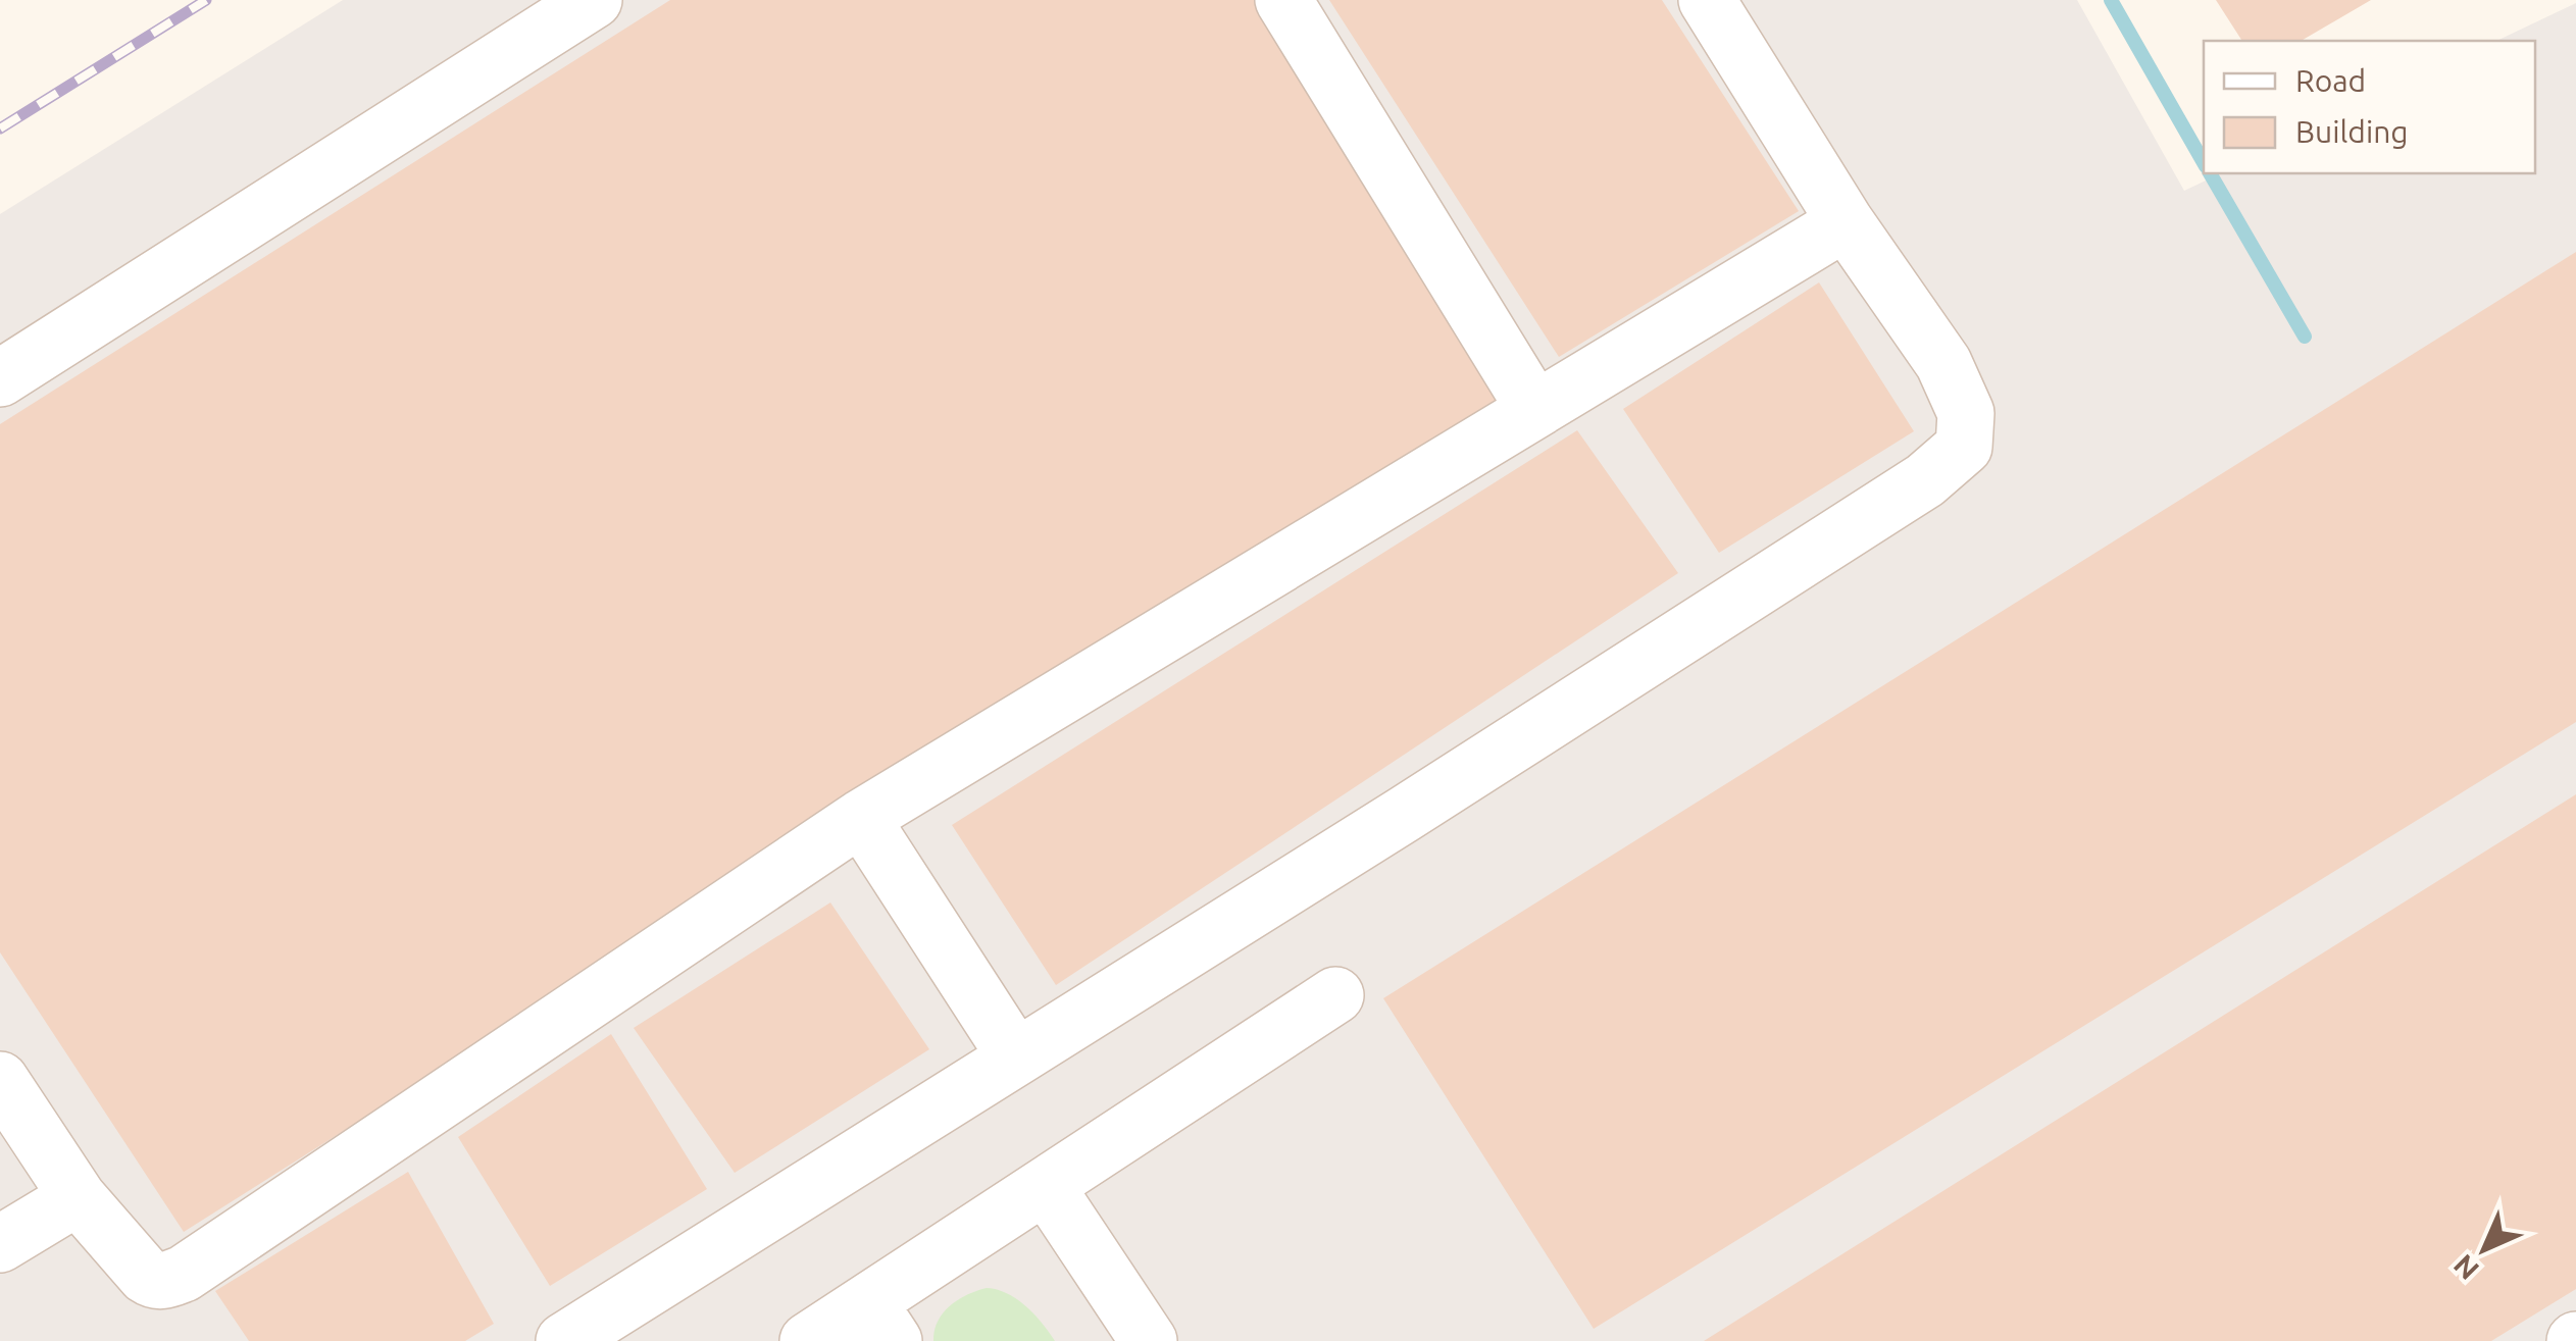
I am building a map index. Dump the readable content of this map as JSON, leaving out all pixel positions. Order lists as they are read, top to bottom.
{
  "legend": ["Road", "Building"],
  "north": "bottom left"
}
